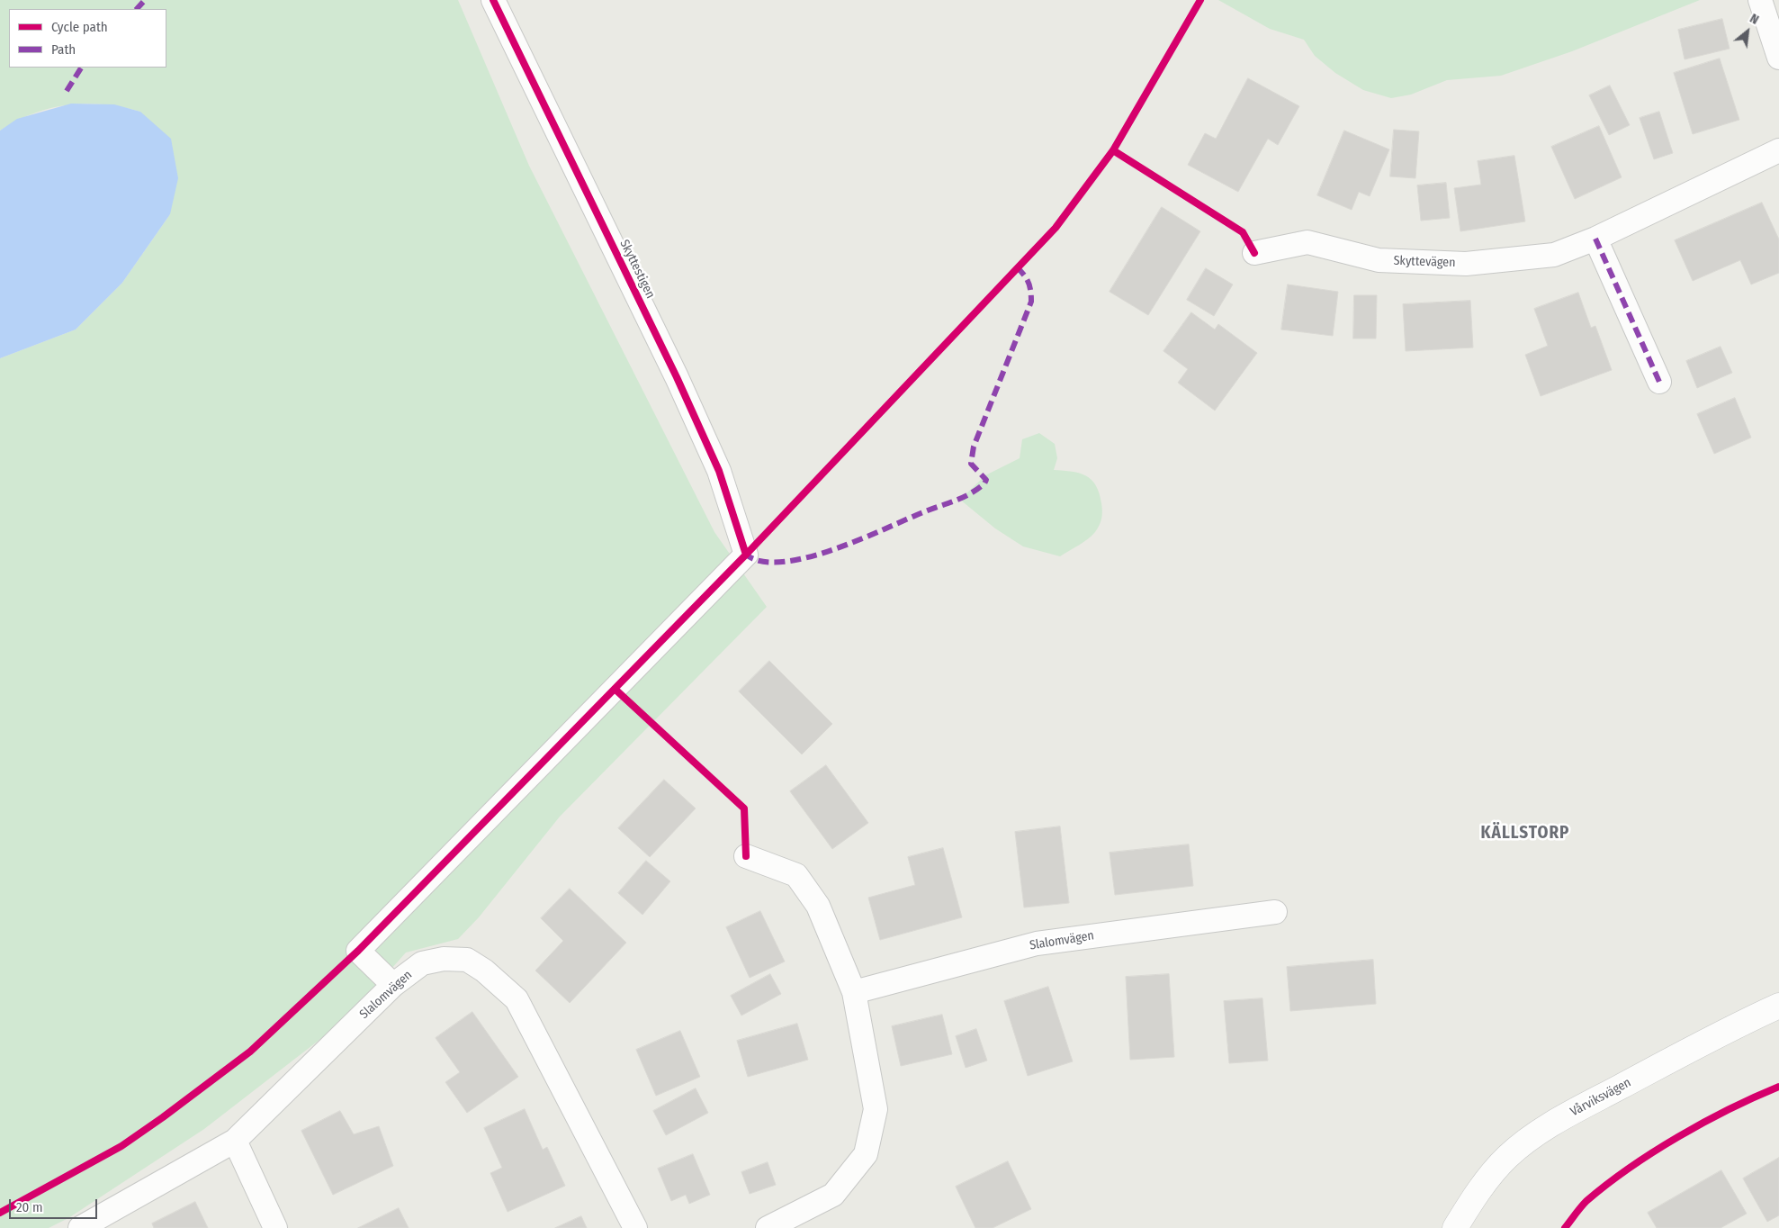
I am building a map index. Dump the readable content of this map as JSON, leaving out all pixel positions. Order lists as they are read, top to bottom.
{
  "streets": {
    "street": [
      "Skyttevägen",
      "Skyttestigen",
      "Slalomvägen",
      "Vårviksvägen"
    ]
  },
  "crossings": [
    ["Skyttestigen", "Slalomvägen"]
  ],
  "districts": ["KÄLLSTORP"],
  "legend": ["Cycle path", "Path"],
  "scale_bar": "20 m",
  "north": "top right"
}
